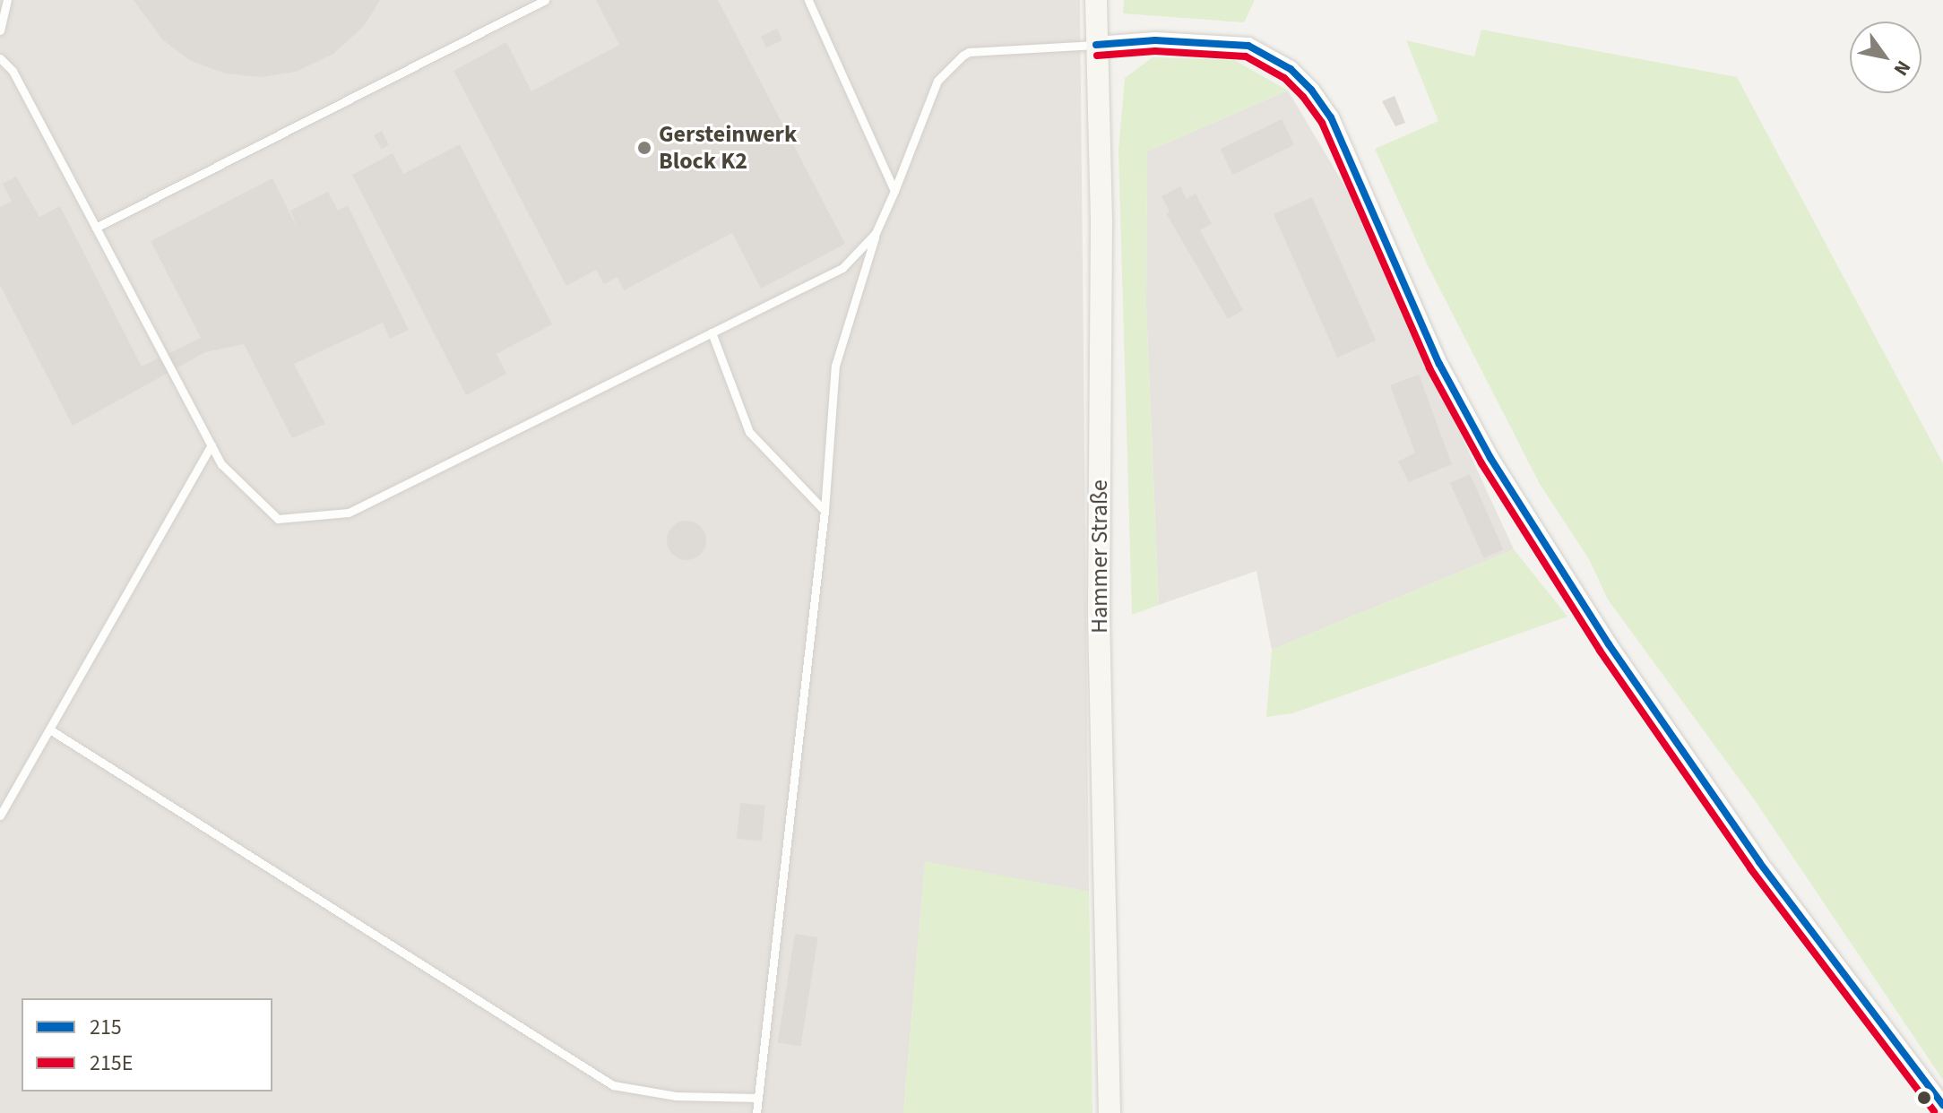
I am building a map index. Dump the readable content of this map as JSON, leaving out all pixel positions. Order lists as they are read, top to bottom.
{
  "streets": {
    "main road": ["Hammer Straße"]
  },
  "places": ["Gersteinwerk Block K2"],
  "lines": ["transit line 215", "transit line 215E"],
  "legend": ["215", "215E"],
  "north": "bottom right"
}
